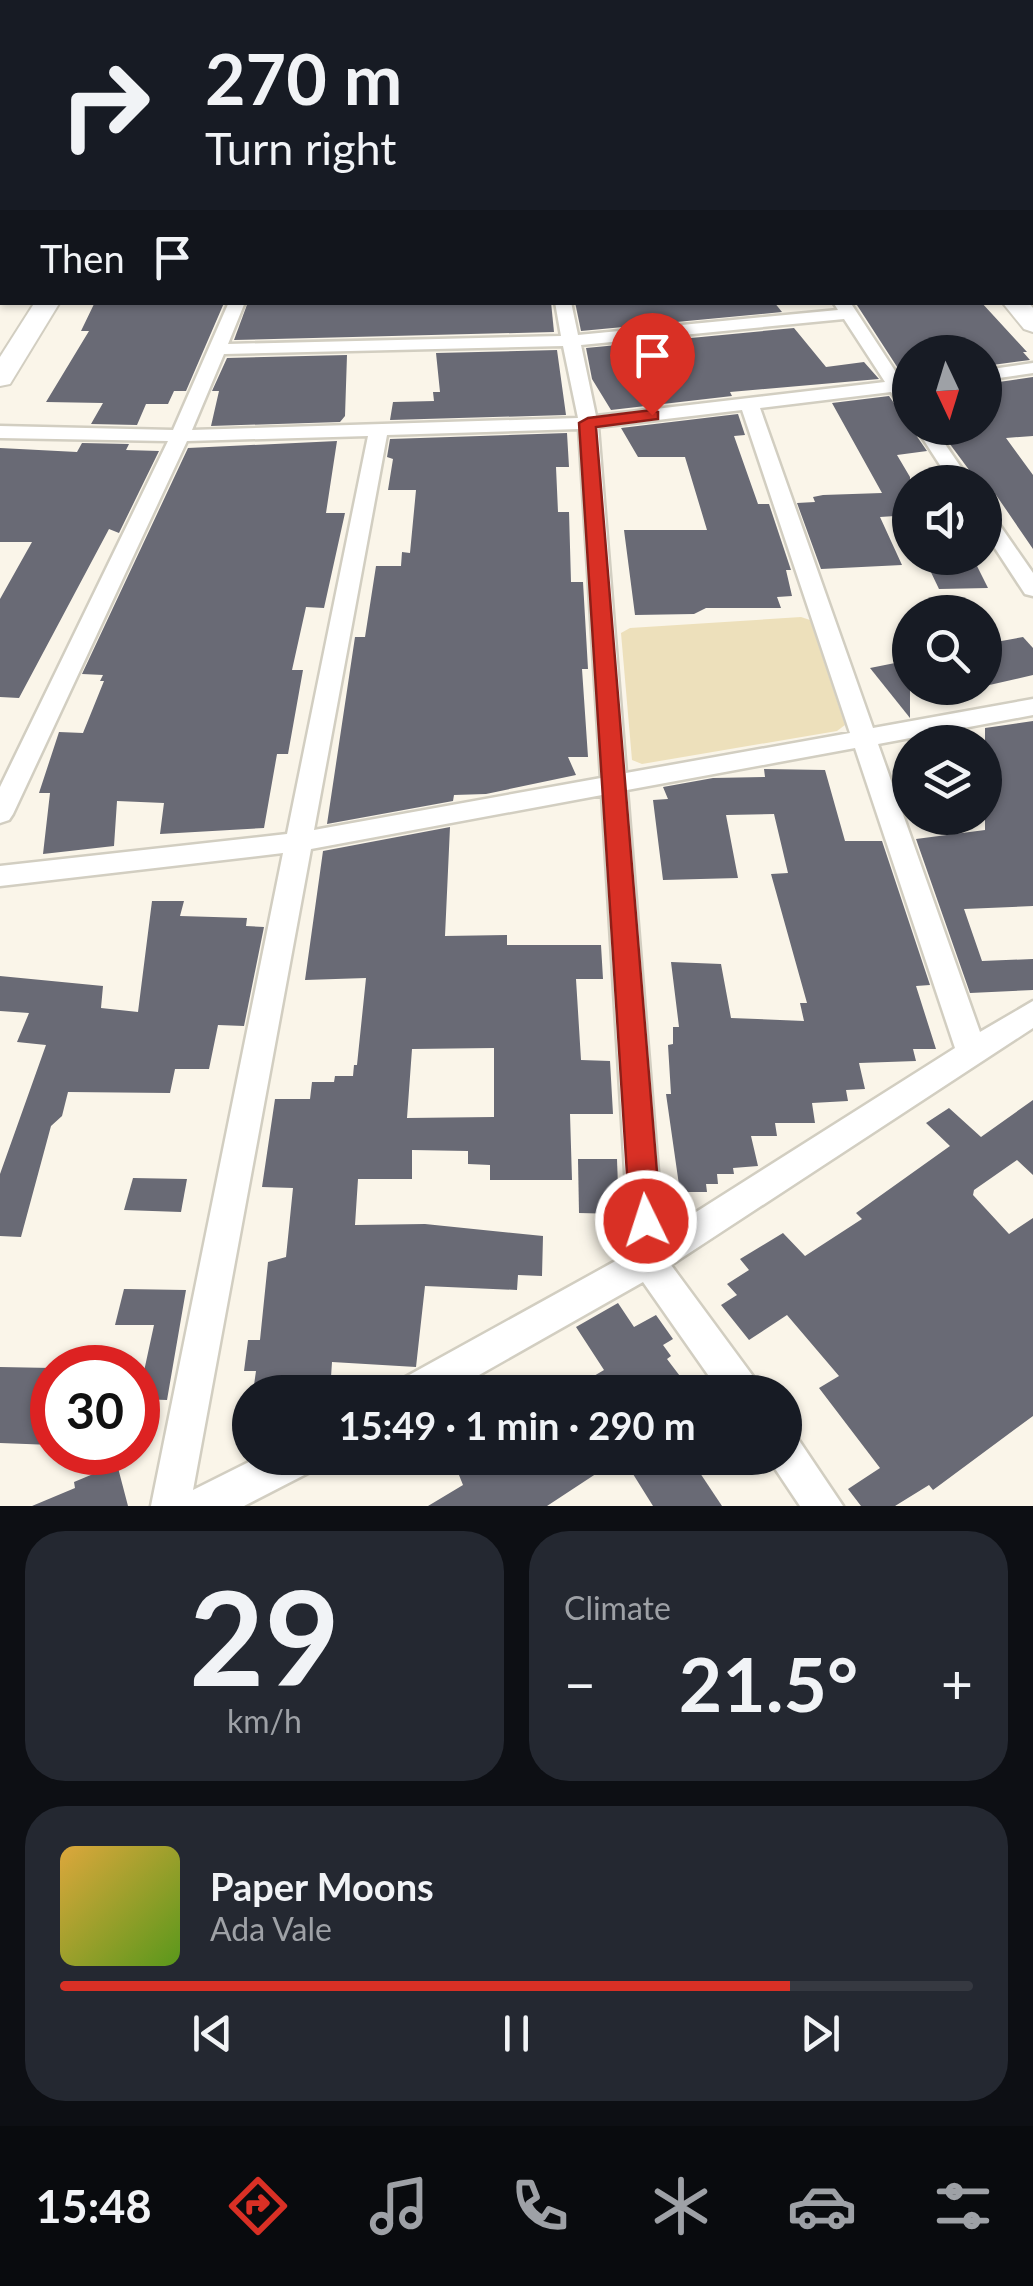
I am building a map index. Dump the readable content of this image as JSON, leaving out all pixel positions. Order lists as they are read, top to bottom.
{
  "north": "bottom",
  "page": {
    "turn": ["270 m", "Turn right"],
    "then": "Then",
    "limit": "30",
    "trip": "15:49 · 1 min · 290 m",
    "tile": [
      ["29", "km/h"],
      "Climate"
    ],
    "heat": ["−", "21.5°", "+"],
    "song": ["Paper Moons", "Ada Vale"],
    "tabs": "15:48"
  }
}
